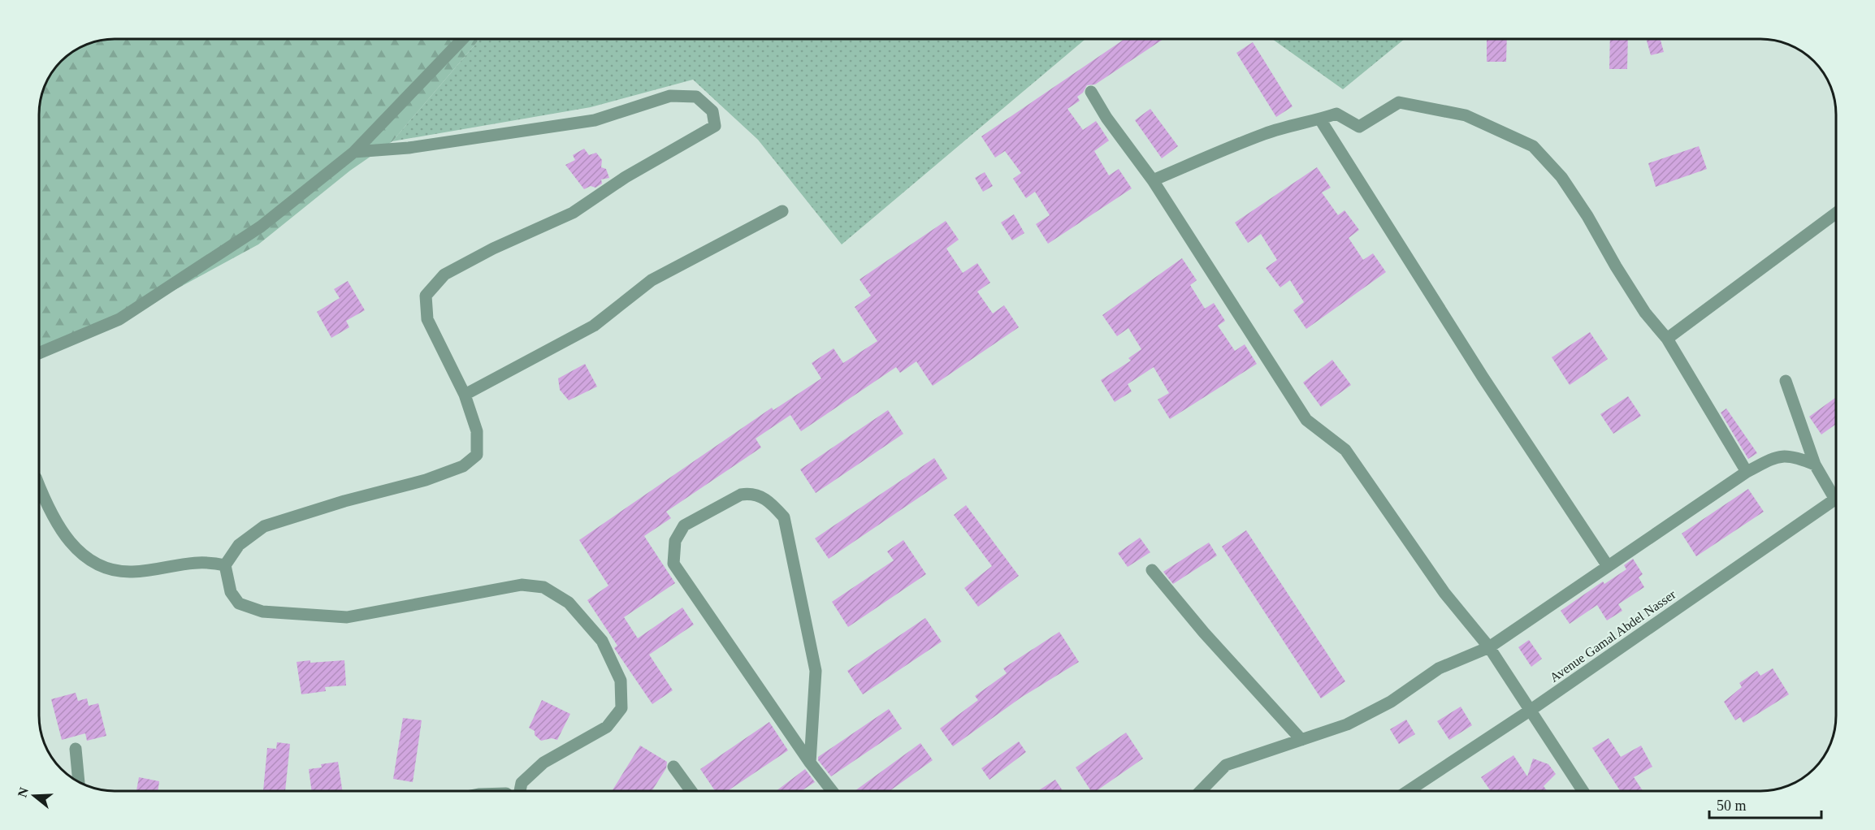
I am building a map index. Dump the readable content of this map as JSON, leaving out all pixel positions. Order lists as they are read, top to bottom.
{
  "streets": {
    "street": ["Avenue Gamal Abdel Nasser"]
  },
  "scale_bar": "50 m",
  "north": "left"
}
